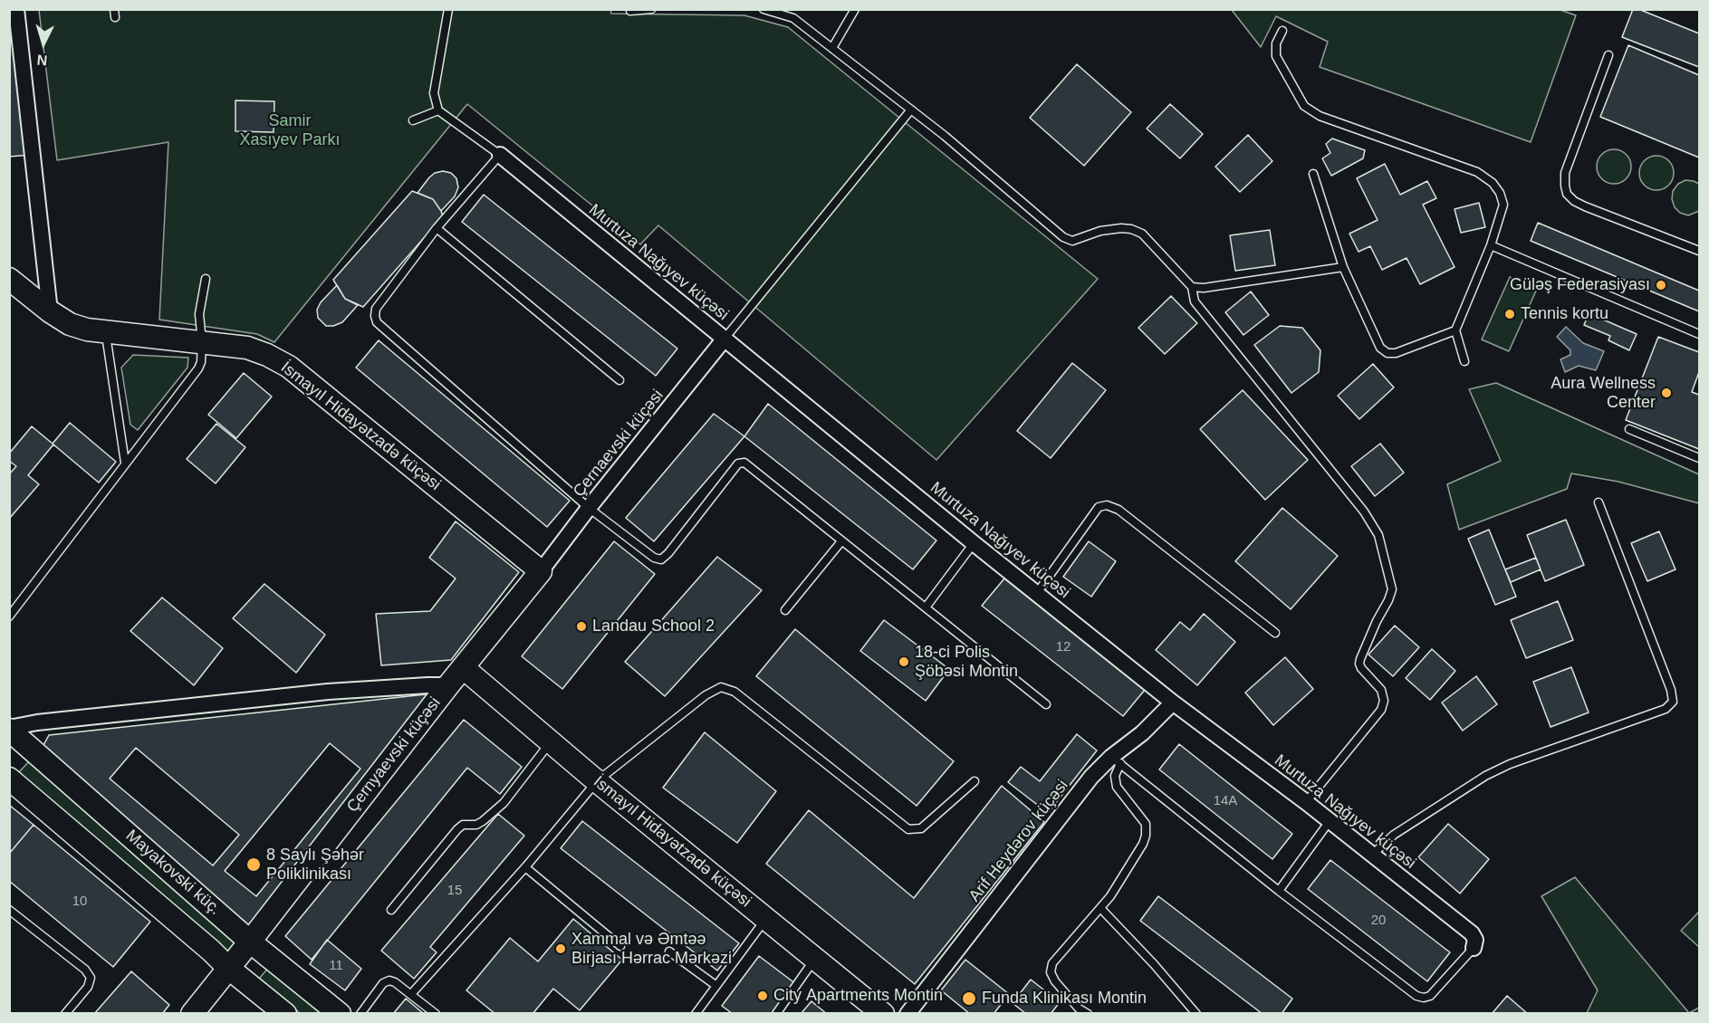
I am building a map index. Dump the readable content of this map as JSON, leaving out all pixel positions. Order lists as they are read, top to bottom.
{
  "streets": {
    "street": [
      "Murtuza Nağıyev küçəsi",
      "İsmayıl Hidayətzadə küçəsi",
      "Çernaevski küçəsi",
      "Çernyaevski küçəsi",
      "Arif Heydərov küçəsi",
      "Mayakovski küç."
    ]
  },
  "crossings": [
    ["Murtuza Nağıyev küçəsi", "Çernaevski küçəsi"],
    ["Murtuza Nağıyev küçəsi", "Arif Heydərov küçəsi"],
    ["İsmayıl Hidayətzadə küçəsi", "Çernaevski küçəsi"],
    ["İsmayıl Hidayətzadə küçəsi", "Çernyaevski küçəsi"],
    ["Çernaevski küçəsi", "Çernyaevski küçəsi"],
    ["Çernyaevski küçəsi", "Mayakovski küç."]
  ],
  "parks": ["Samir Xasıyev Parkı"],
  "places": [
    "Güləş Federasiyası",
    "Tennis kortu",
    "Aura Wellness Center",
    "Landau School 2",
    "18-ci Polis Şöbəsi Montin",
    "8 Saylı Şəhər Poliklinikası",
    "Xammal və Əmtəə Birjası Hərrac Mərkəzi",
    "City Apartments Montin",
    "Funda Klinikası Montin"
  ],
  "house_numbers": [
    "12",
    "14A",
    "15",
    "10",
    "20",
    "11"
  ],
  "north": "bottom"
}
